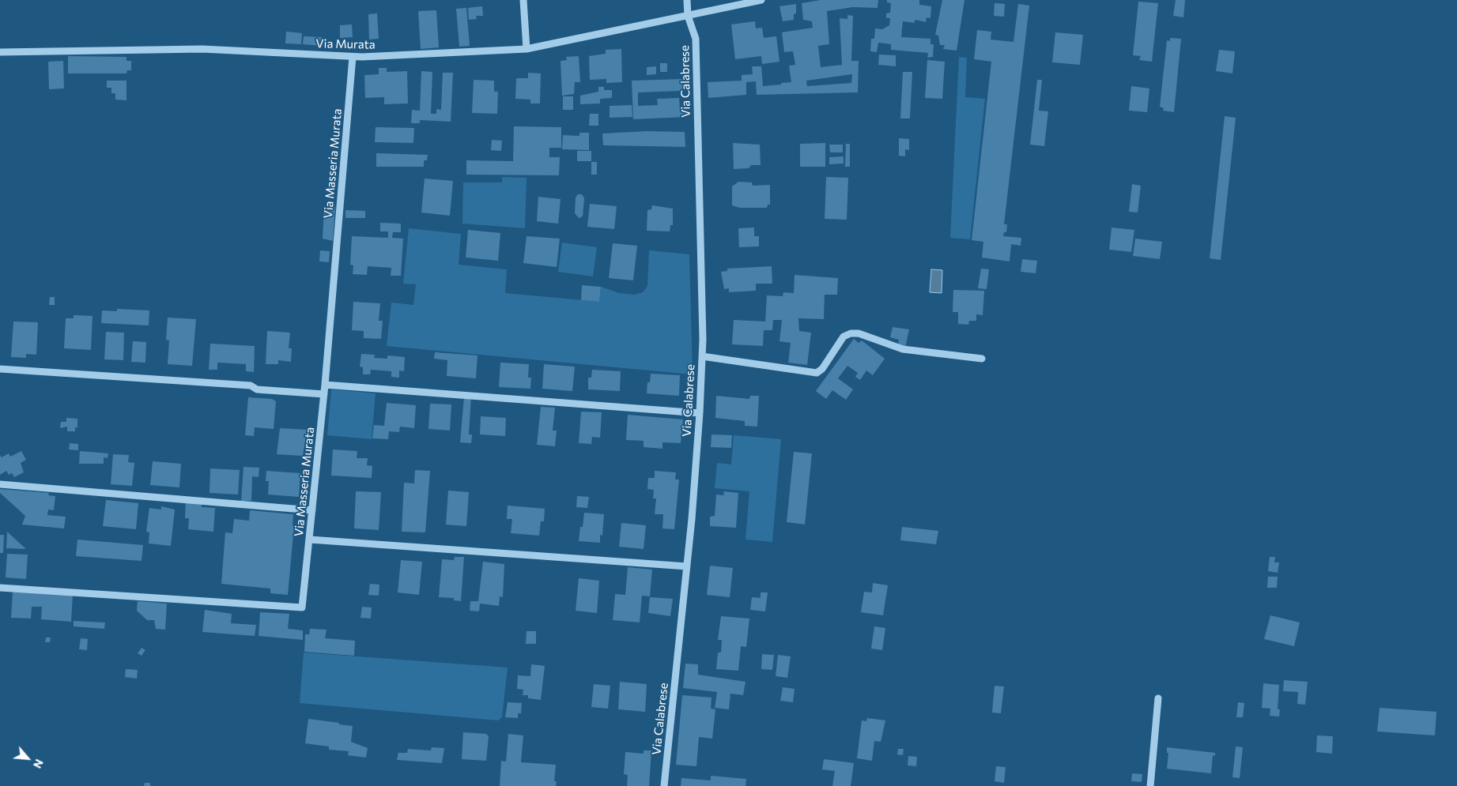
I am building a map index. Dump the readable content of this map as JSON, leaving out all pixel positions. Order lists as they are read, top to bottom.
{
  "streets": {
    "street": ["Via Murata", "Via Calabrese", "Via Masseria Murata"]
  },
  "crossings": [
    ["Via Murata", "Via Calabrese"],
    ["Via Murata", "Via Masseria Murata"]
  ],
  "north": "bottom right"
}
